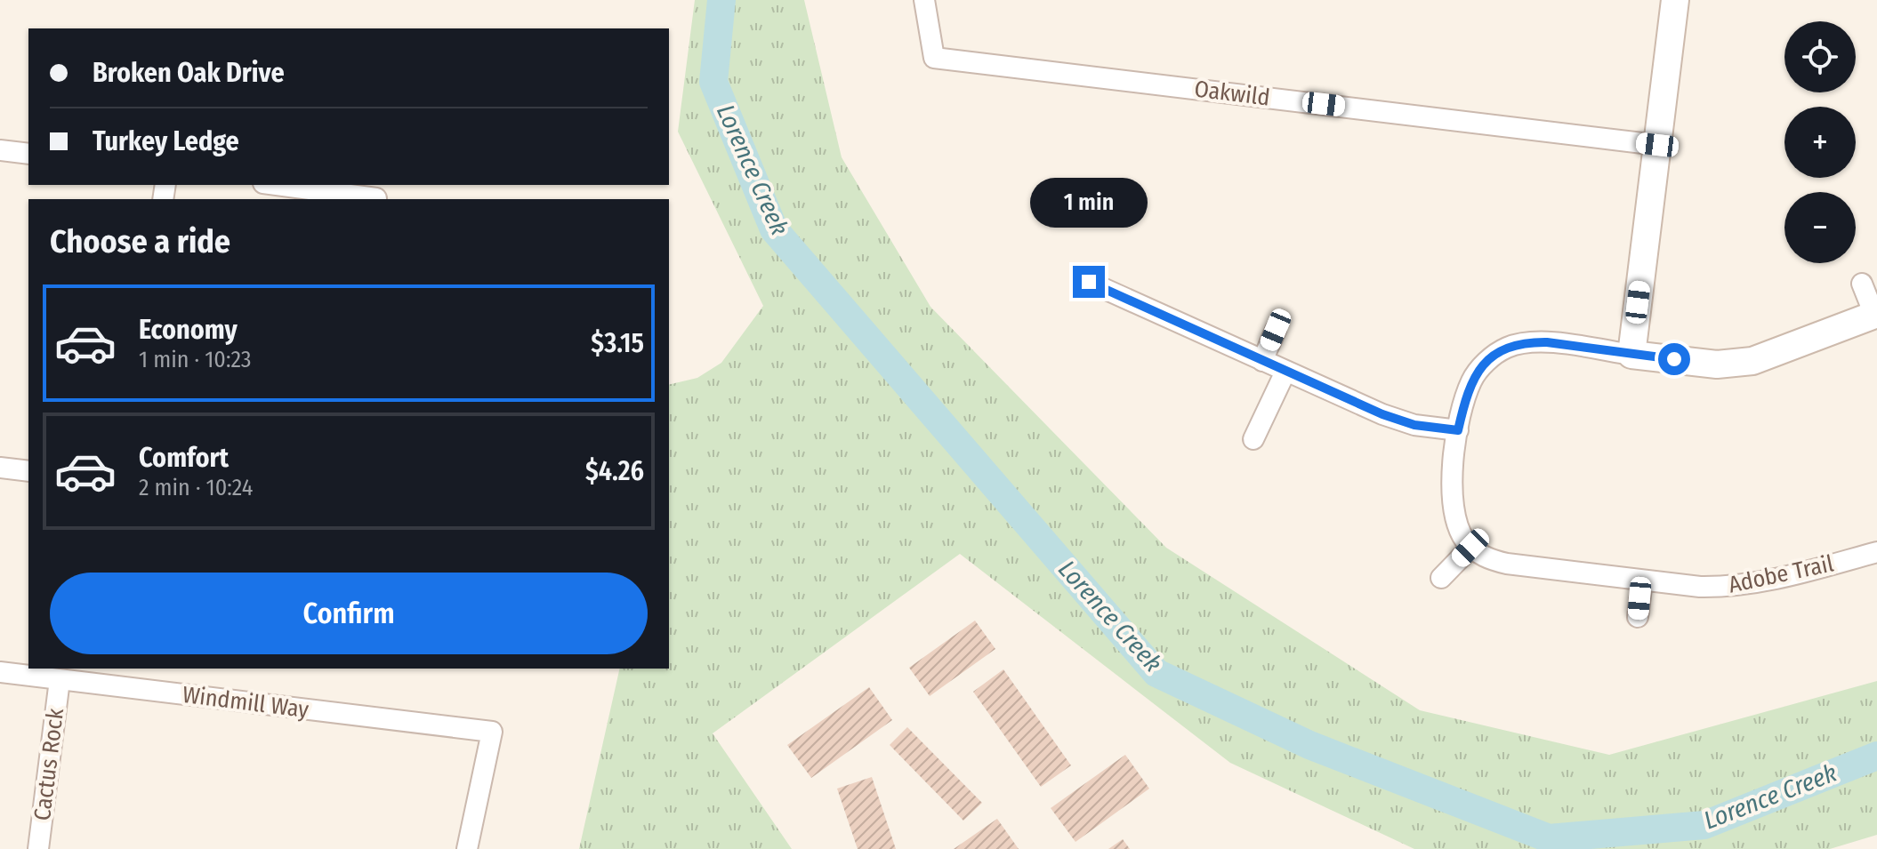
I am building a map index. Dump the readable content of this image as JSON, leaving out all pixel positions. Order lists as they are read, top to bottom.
{
  "streets": {
    "street": [
      "Oakwild",
      "Adobe Trail",
      "Windmill Way",
      "Cactus Rock"
    ]
  },
  "crossings": [
    ["Windmill Way", "Cactus Rock"]
  ],
  "water": ["Lorence Creek"],
  "page": {
    "map_buttons": ["+", "−"],
    "banner": ["Broken Oak Drive", "Turkey Ledge"],
    "bubble": "1 min",
    "heading": "Choose a ride",
    "list": [
      {
        "name": "Economy",
        "note": "1 min · 10:23",
        "value": "$3.15"
      },
      {
        "name": "Comfort",
        "note": "2 min · 10:24",
        "value": "$4.26"
      }
    ],
    "buttons": "Confirm"
  }
}
